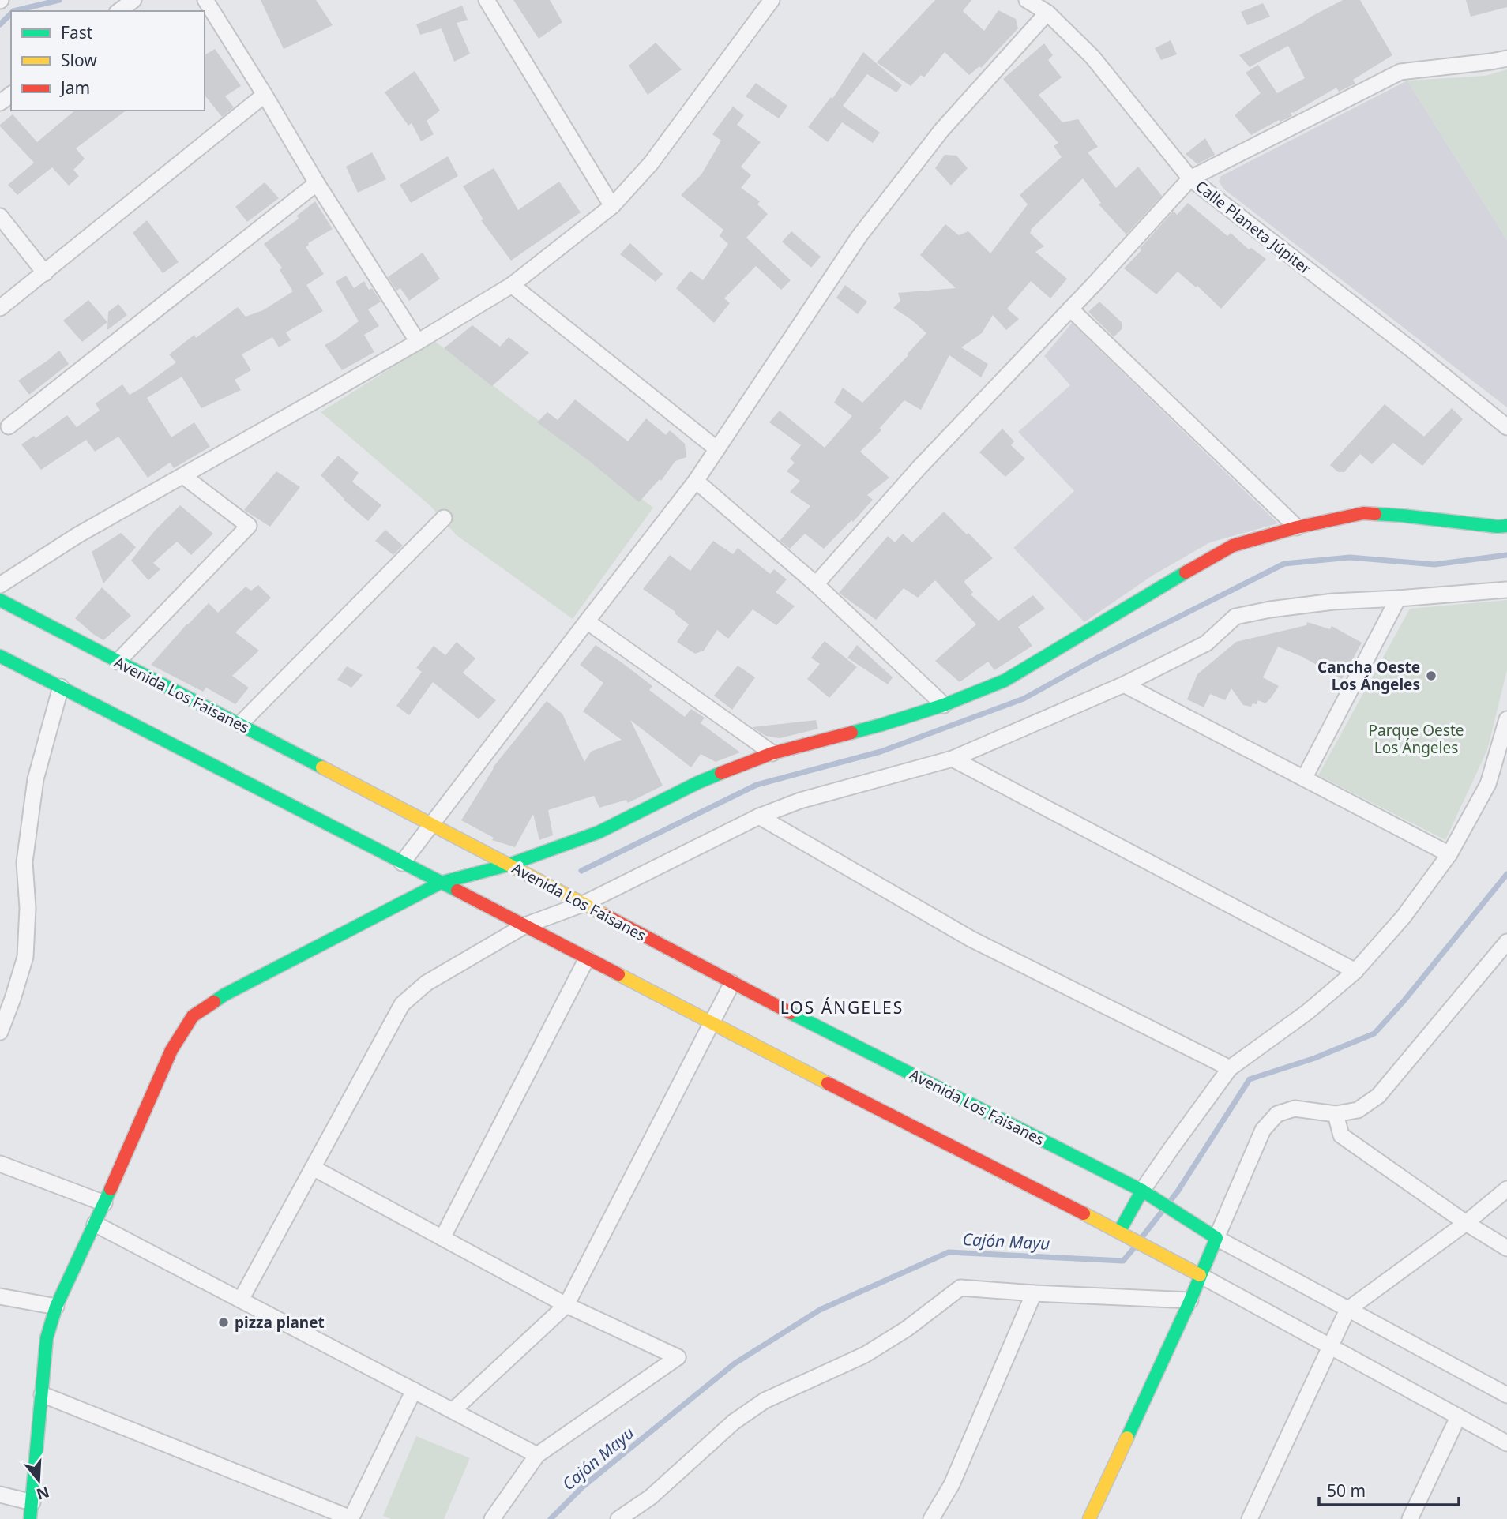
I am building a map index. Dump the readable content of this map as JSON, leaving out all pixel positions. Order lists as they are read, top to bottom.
{
  "streets": {
    "street": ["Calle Planeta Júpiter", "Avenida Los Faisanes"]
  },
  "districts": ["LOS ÁNGELES"],
  "water": ["Cajón Mayu"],
  "parks": ["Parque Oeste Los Ángeles"],
  "places": ["Cancha Oeste Los Ángeles", "pizza planet"],
  "legend": ["Fast", "Slow", "Jam"],
  "scale_bar": "50 m",
  "north": "bottom"
}
